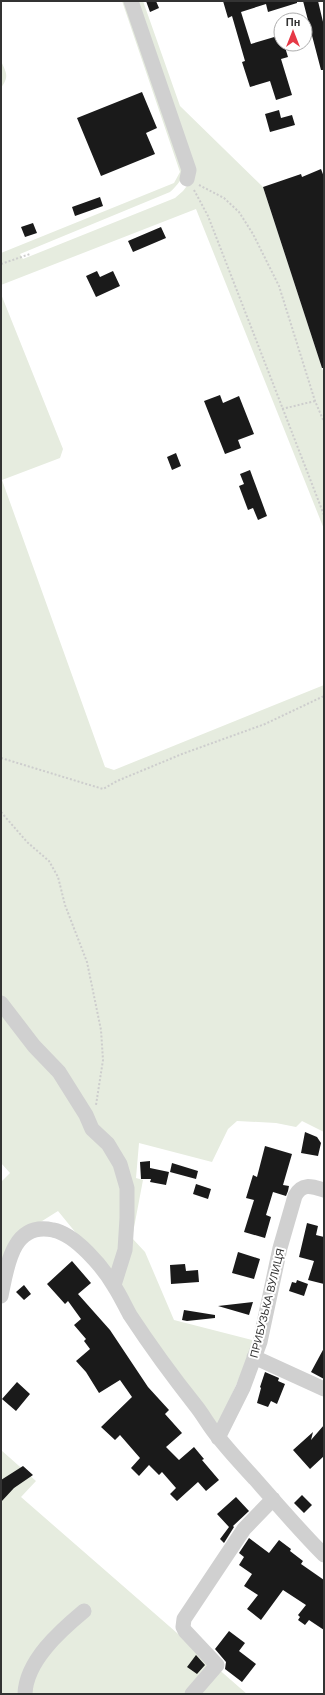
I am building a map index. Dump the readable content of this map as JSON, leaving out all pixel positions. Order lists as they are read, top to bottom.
{
  "streets": {
    "street": ["ПРИБУЗЬКА ВУЛИЦЯ"]
  },
  "north": "top"
}
